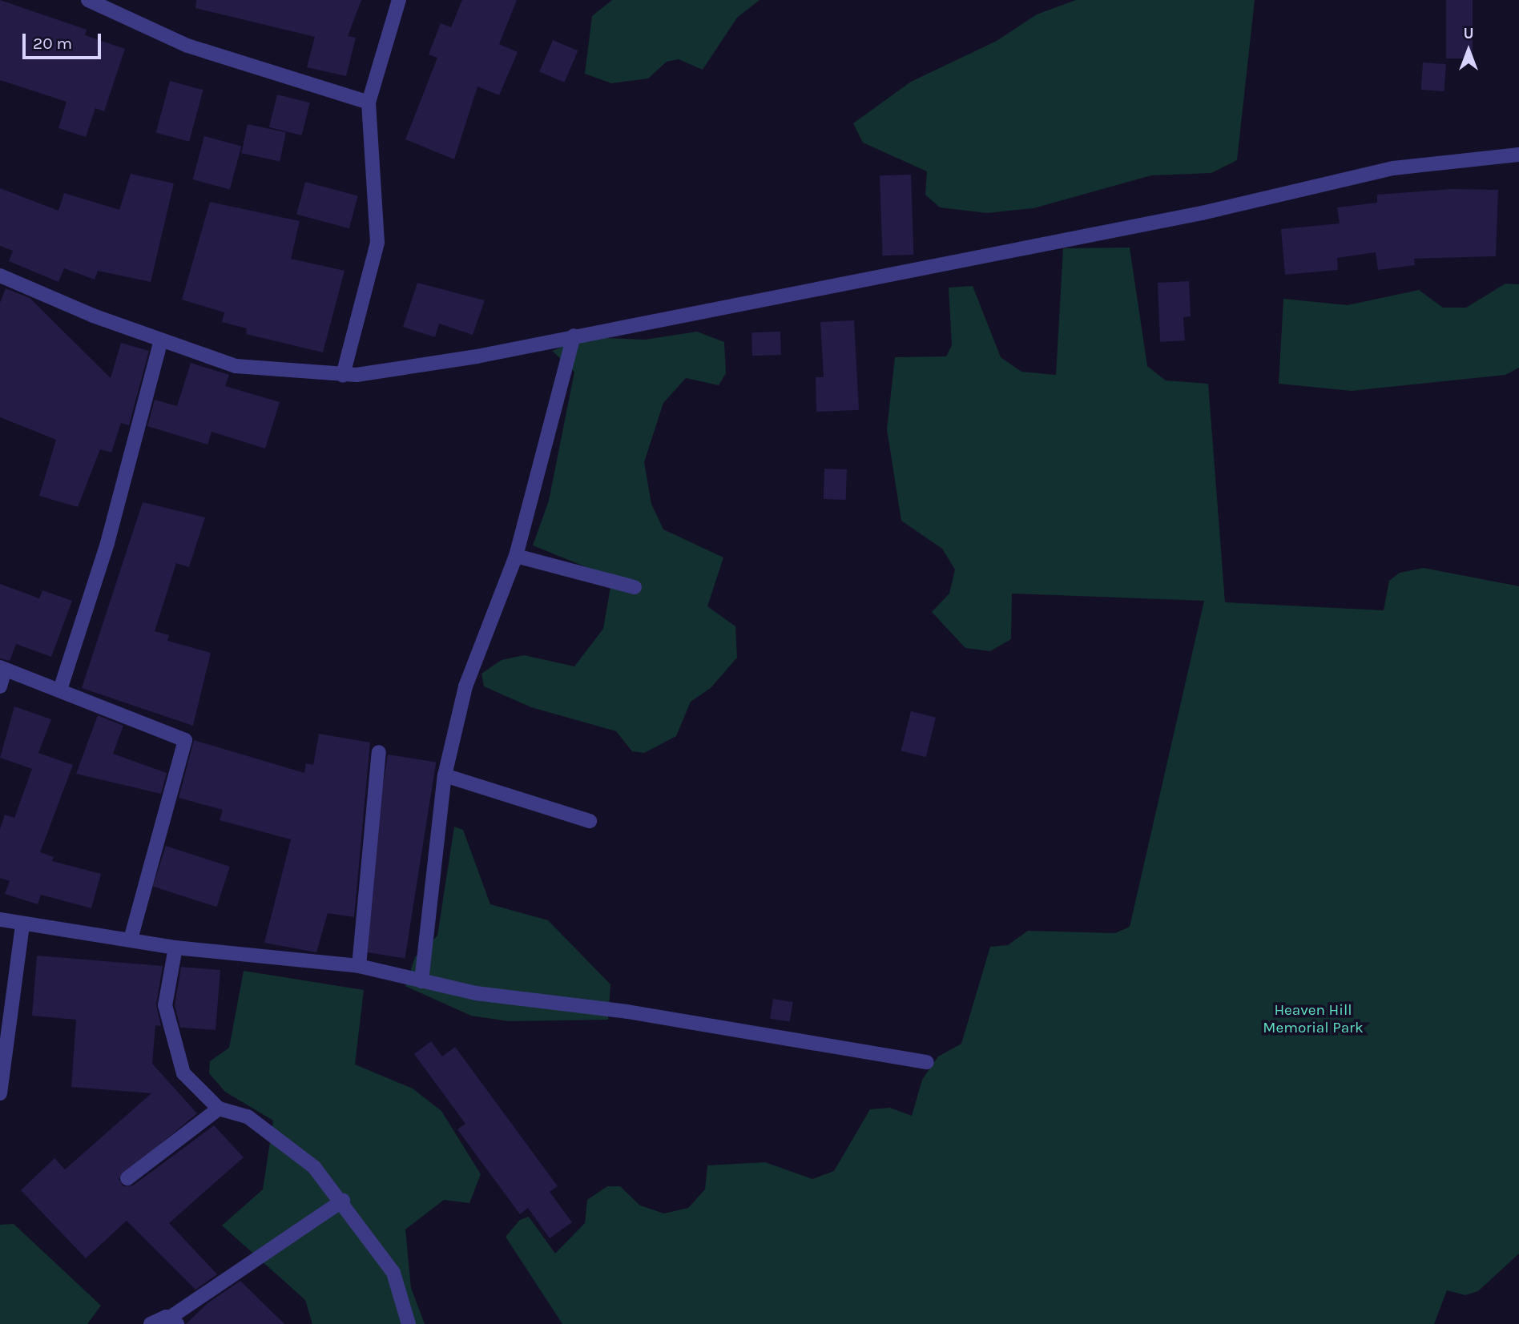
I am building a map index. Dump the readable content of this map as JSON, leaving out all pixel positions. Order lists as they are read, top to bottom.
{
  "parks": ["Heaven Hill Memorial Park"],
  "scale_bar": "20 m",
  "north": "top"
}
